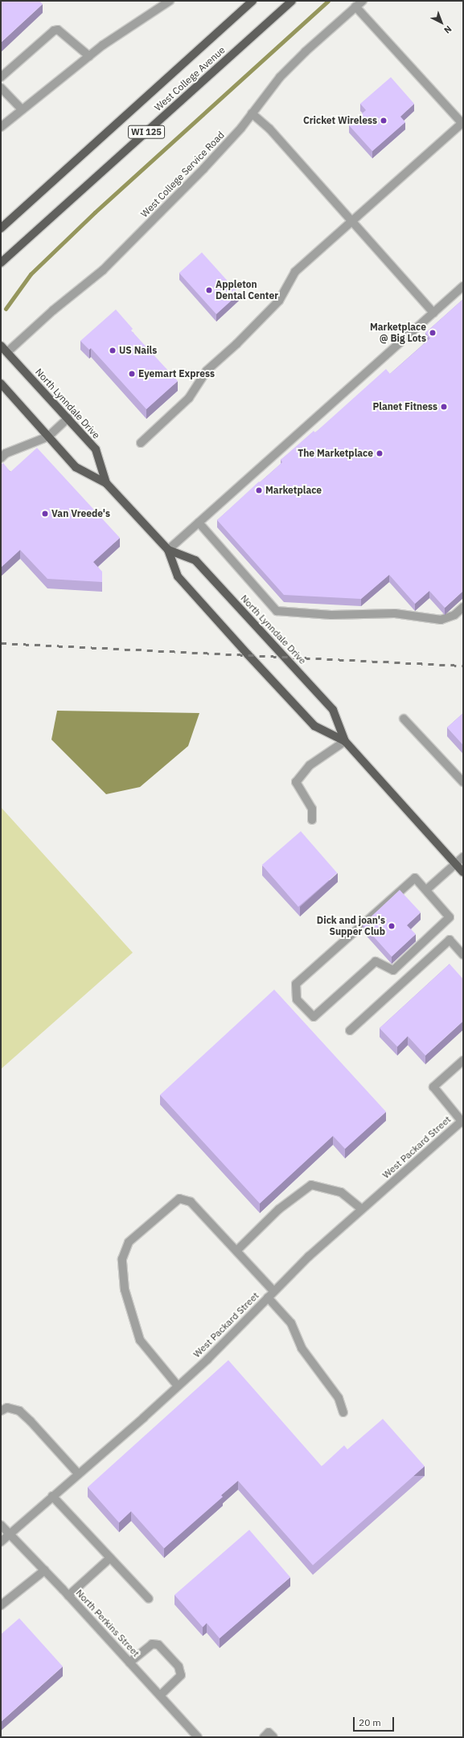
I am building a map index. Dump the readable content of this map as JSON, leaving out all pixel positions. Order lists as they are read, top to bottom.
{
  "streets": {
    "main road": ["West College Avenue", "WI 125", "North Lynndale Drive"],
    "street": ["West College Service Road", "West Packard Street", "North Perkins Street"]
  },
  "crossings": [
    ["West College Service Road", "North Lynndale Drive"],
    ["West Packard Street", "North Perkins Street"]
  ],
  "places": [
    "Cricket Wireless",
    "Appleton Dental Center",
    "Marketplace @ Big Lots",
    "US Nails",
    "Eyemart Express",
    "Planet Fitness",
    "The Marketplace",
    "Marketplace",
    "Van Vreede's",
    "Dick and joan's Supper Club"
  ],
  "scale_bar": "20 m",
  "north": "bottom right"
}
